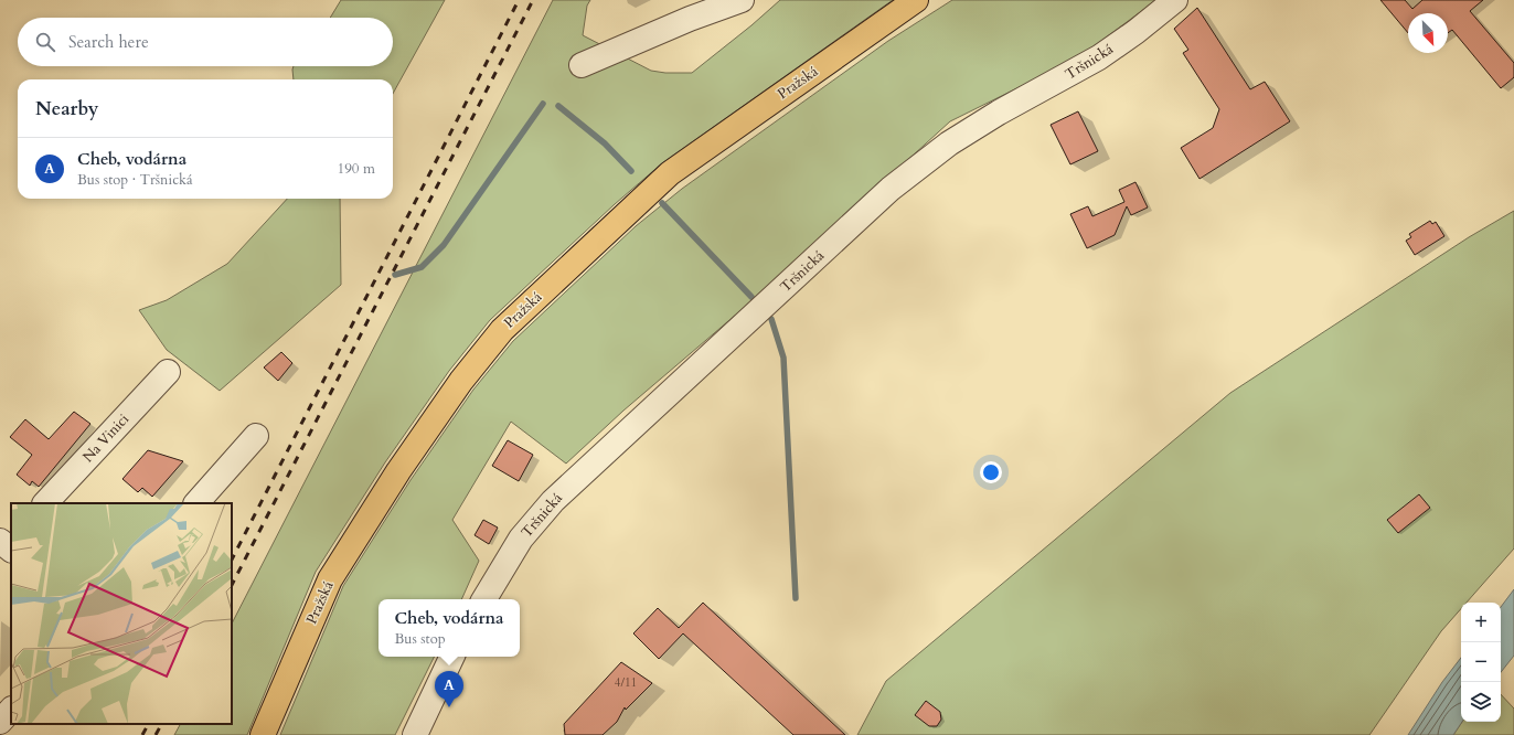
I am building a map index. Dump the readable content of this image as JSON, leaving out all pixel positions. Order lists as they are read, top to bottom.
{
  "streets": {
    "main road": ["Pražská"],
    "street": ["Tršnická", "Na Vinici"]
  },
  "house_numbers": ["4/11"],
  "north": "bottom right",
  "page": {
    "search": "Search here",
    "heading": "Nearby",
    "list": [
      {
        "mark": "A",
        "name": "Cheb, vodárna",
        "note": "Bus stop · Tršnická",
        "value": "190 m"
      }
    ],
    "popup": ["Cheb, vodárna", "Bus stop"],
    "map_buttons": ["+", "−"],
    "pins": "A"
  }
}
